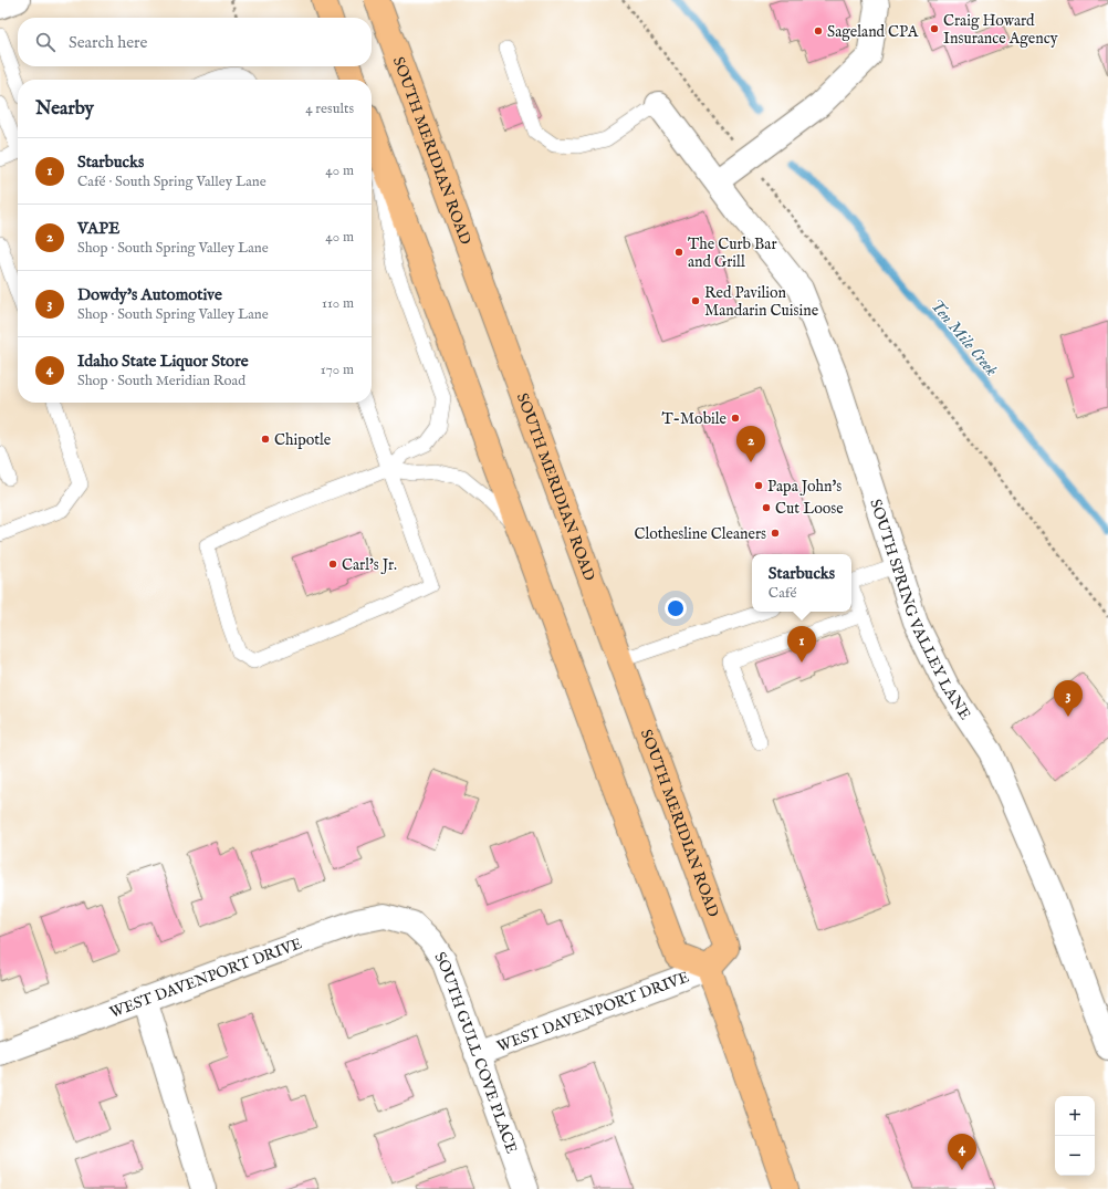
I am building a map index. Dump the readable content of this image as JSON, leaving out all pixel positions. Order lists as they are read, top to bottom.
{
  "streets": {
    "main road": ["SOUTH MERIDIAN ROAD"],
    "street": ["SOUTH SPRING VALLEY LANE", "WEST DAVENPORT DRIVE", "SOUTH GULL COVE PLACE"]
  },
  "crossings": [
    ["SOUTH MERIDIAN ROAD", "WEST DAVENPORT DRIVE"],
    ["WEST DAVENPORT DRIVE", "SOUTH GULL COVE PLACE"]
  ],
  "water": ["Ten Mile Creek"],
  "places": [
    "Craig Howard Insurance Agency",
    "Sageland CPA",
    "The Curb Bar and Grill",
    "Red Pavilion Mandarin Cuisine",
    "T-Mobile",
    "Chipotle",
    "Papa John's",
    "Cut Loose",
    "Clothesline Cleaners",
    "Carl's Jr."
  ],
  "page": {
    "search": "Search here",
    "heading": ["Nearby", "4 results"],
    "list": [
      {
        "mark": "1",
        "name": "Starbucks",
        "note": "Café · South Spring Valley Lane",
        "value": "40 m"
      },
      {
        "mark": "2",
        "name": "VAPE",
        "note": "Shop · South Spring Valley Lane",
        "value": "40 m"
      },
      {
        "mark": "3",
        "name": "Dowdy's Automotive",
        "note": "Shop · South Spring Valley Lane",
        "value": "110 m"
      },
      {
        "mark": "4",
        "name": "Idaho State Liquor Store",
        "note": "Shop · South Meridian Road",
        "value": "170 m"
      }
    ],
    "pins": [
      "2",
      "1",
      "3",
      "4"
    ],
    "popup": ["Starbucks", "Café"],
    "map_buttons": ["+", "−"]
  }
}
